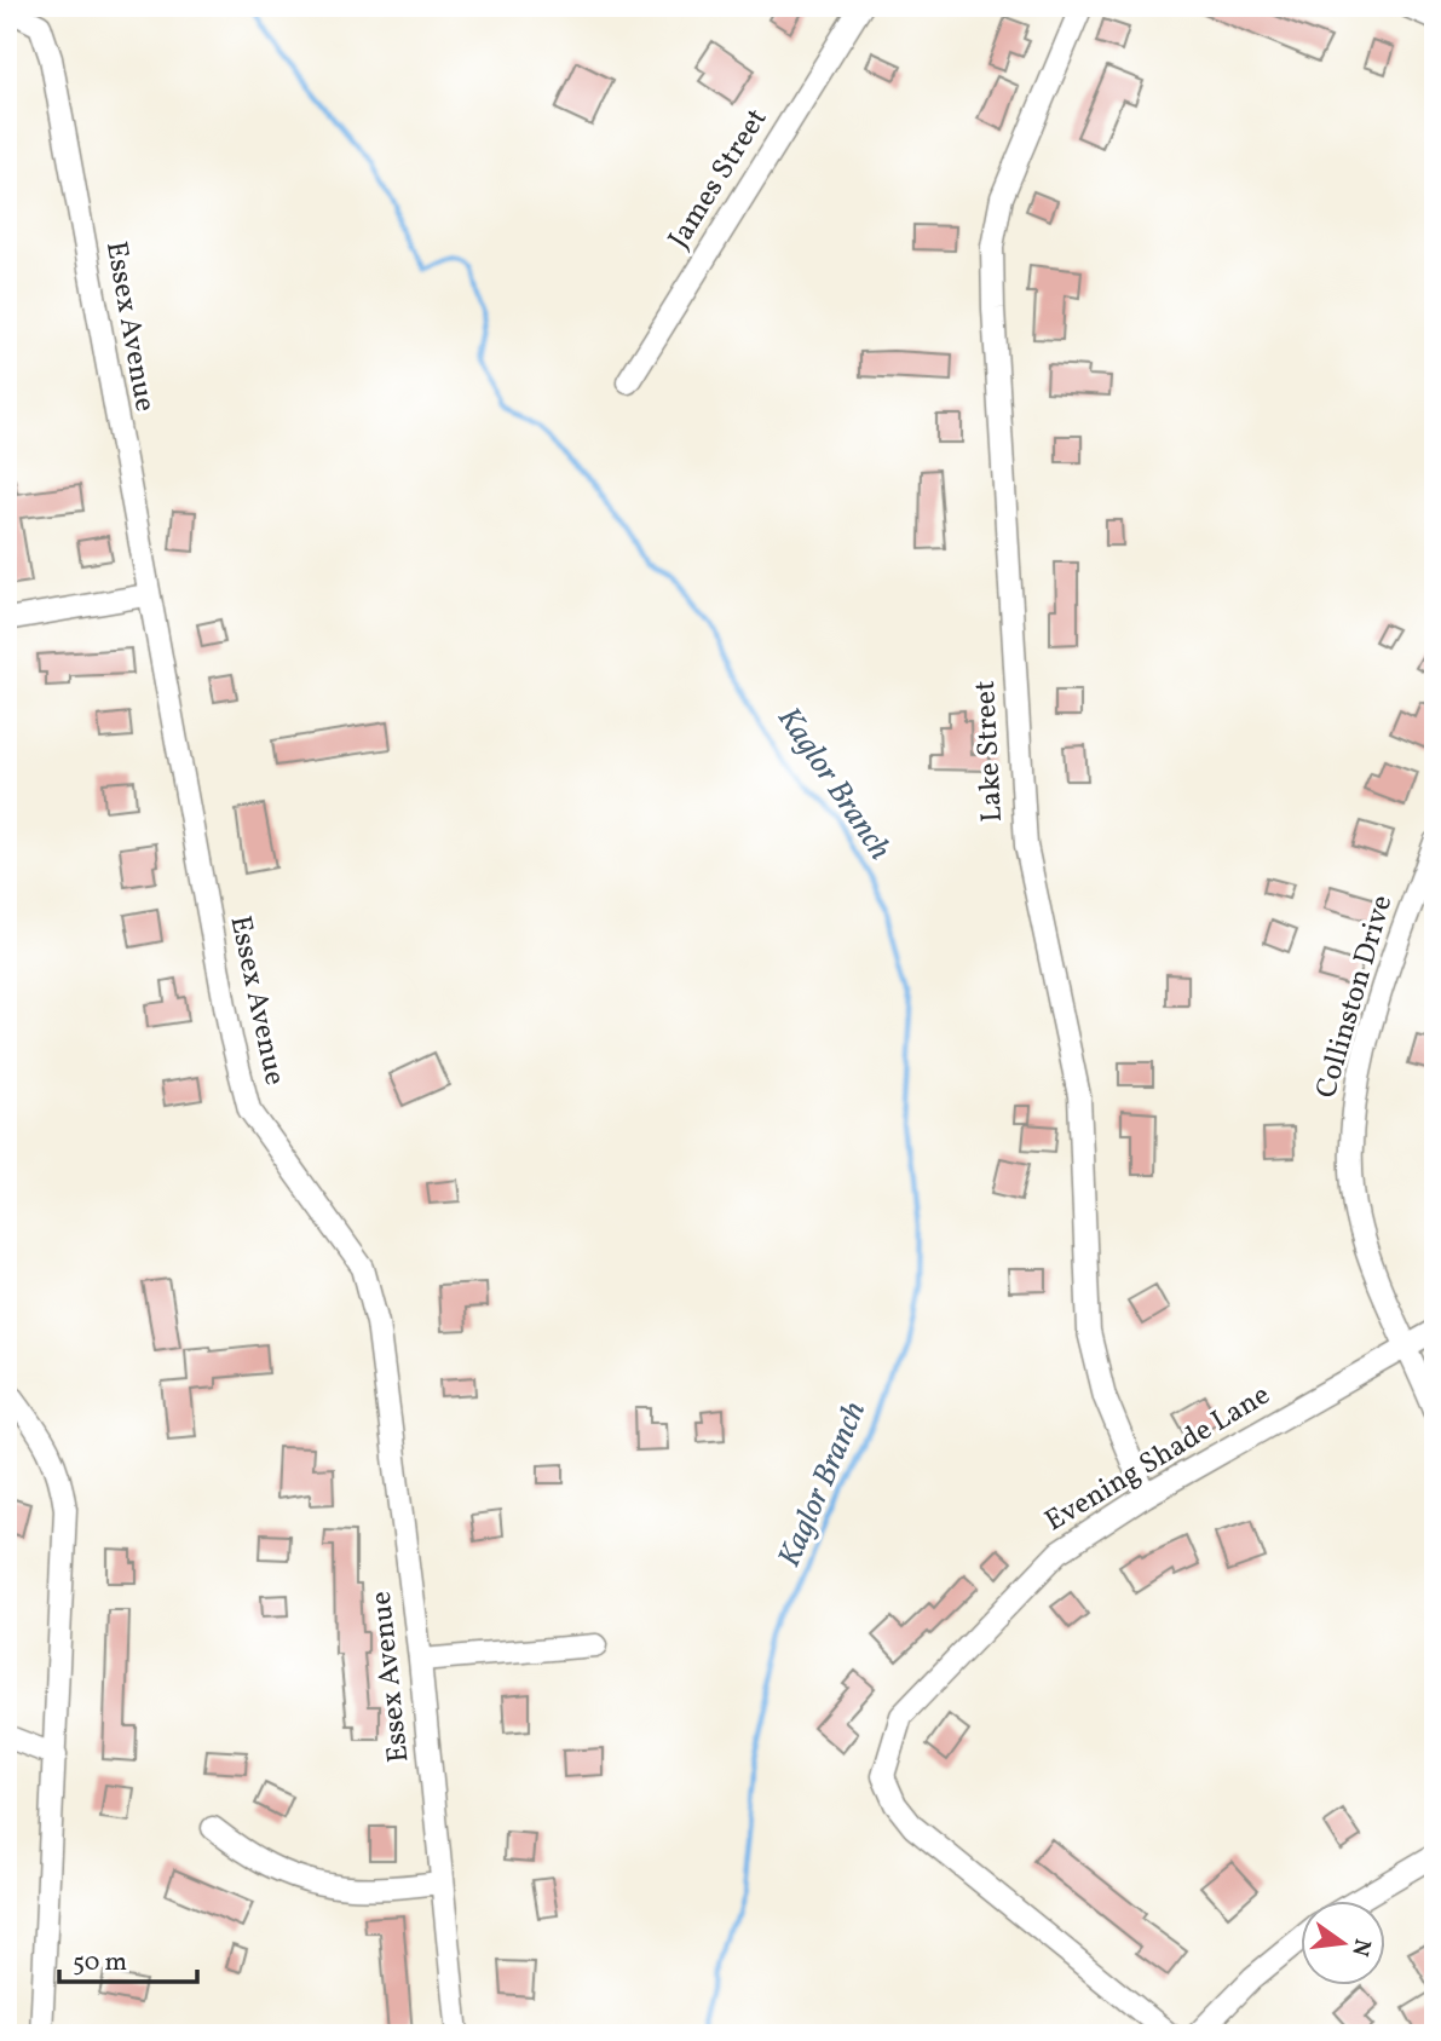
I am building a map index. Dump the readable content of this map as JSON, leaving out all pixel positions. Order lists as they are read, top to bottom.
{
  "streets": {
    "street": [
      "James Street",
      "Essex Avenue",
      "Lake Street",
      "Collinston Drive",
      "Evening Shade Lane"
    ]
  },
  "crossings": [
    ["Lake Street", "Evening Shade Lane"],
    ["Collinston Drive", "Evening Shade Lane"]
  ],
  "water": ["Kaglor Branch"],
  "scale_bar": "50 m",
  "north": "right"
}
